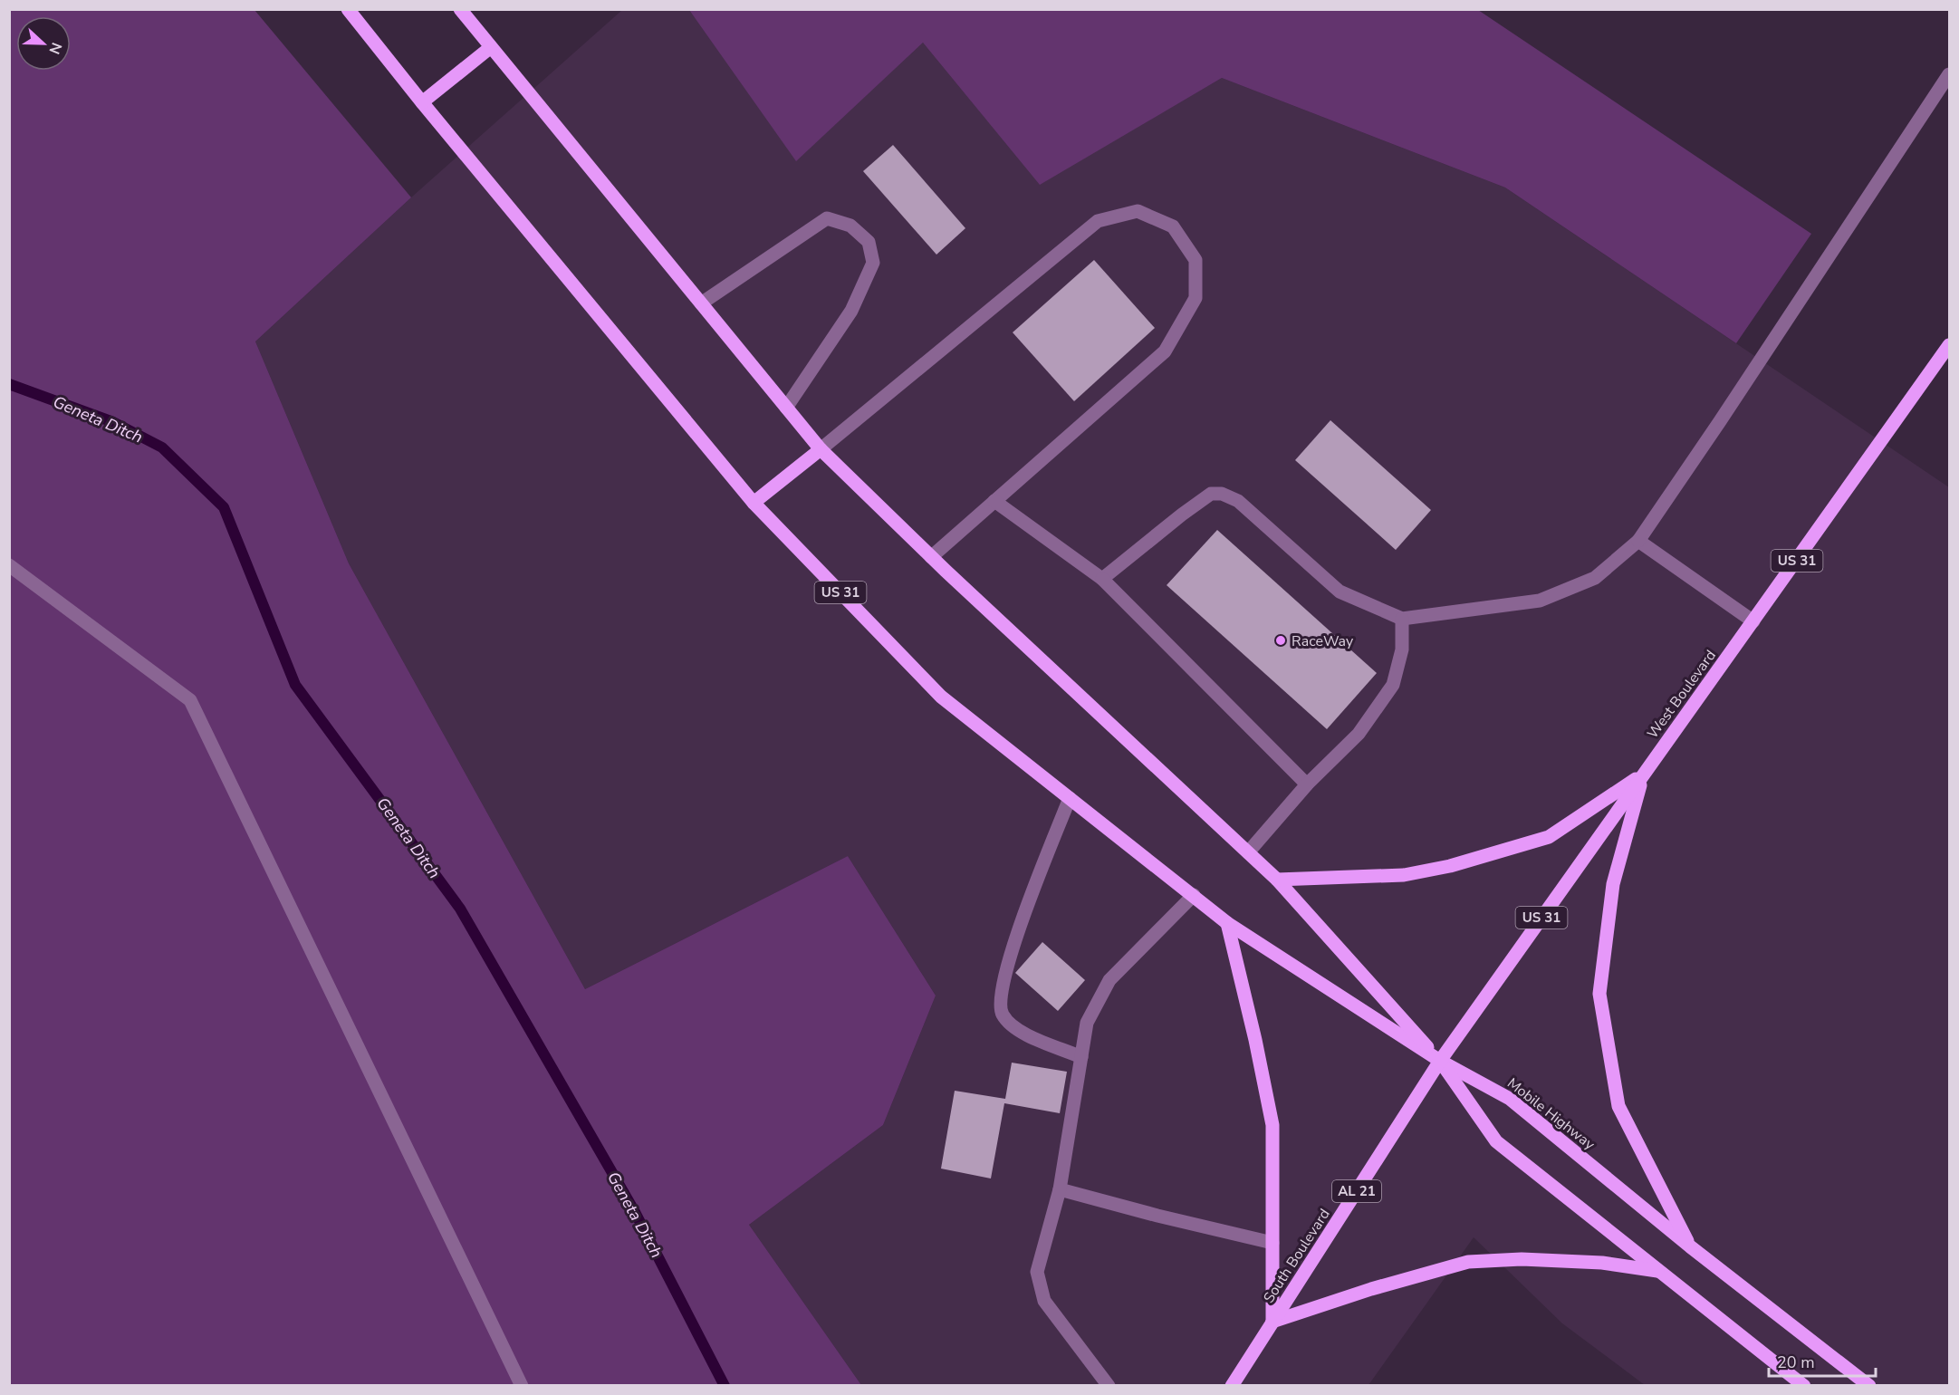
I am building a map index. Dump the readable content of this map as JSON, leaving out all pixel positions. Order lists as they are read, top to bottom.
{
  "streets": {
    "main road": [
      "US 31",
      "West Boulevard",
      "Mobile Highway",
      "AL 21",
      "South Boulevard"
    ]
  },
  "crossings": [
    ["US 31", "West Boulevard"],
    ["US 31", "Mobile Highway"],
    ["US 31", "South Boulevard"],
    ["West Boulevard", "Mobile Highway"],
    ["West Boulevard", "South Boulevard"],
    ["Mobile Highway", "South Boulevard"]
  ],
  "water": ["Geneta Ditch"],
  "places": ["RaceWay"],
  "scale_bar": "20 m",
  "north": "right"
}
